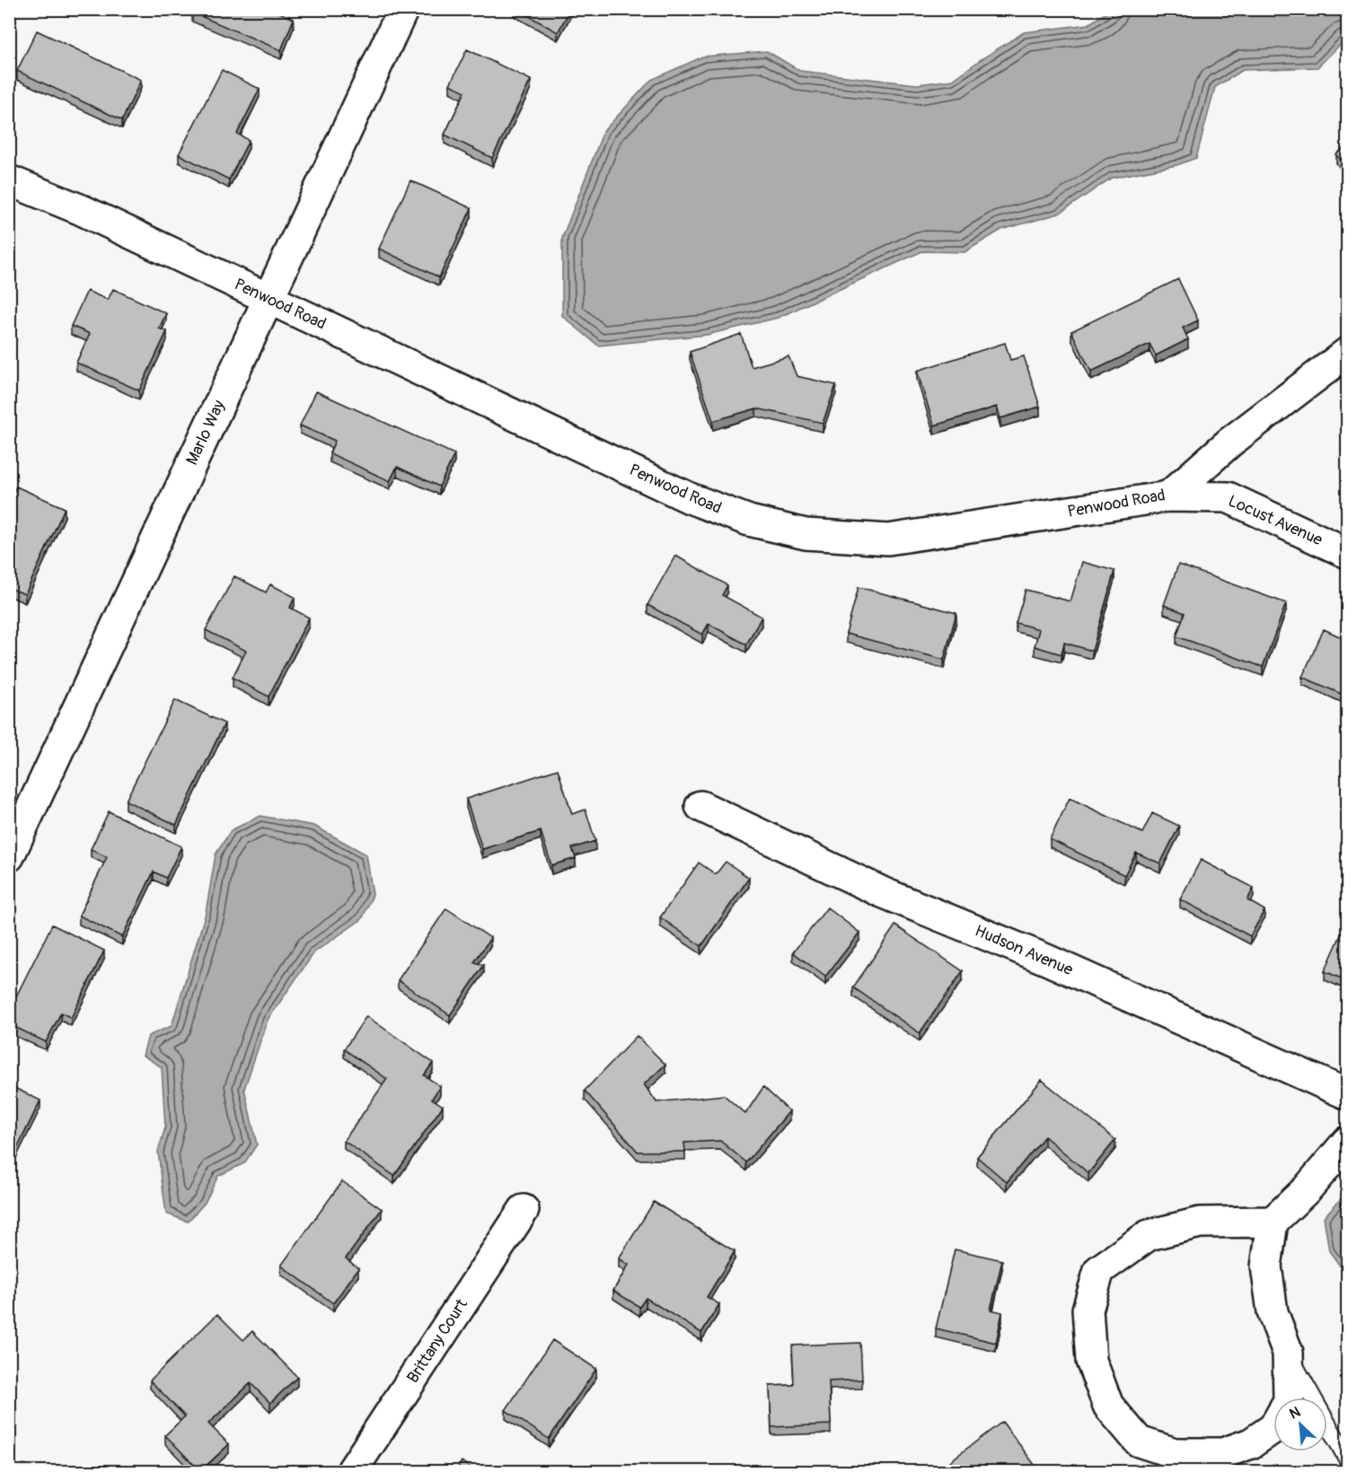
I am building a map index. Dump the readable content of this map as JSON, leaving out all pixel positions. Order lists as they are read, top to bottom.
{
  "streets": {
    "street": [
      "Penwood Road",
      "Marlo Way",
      "Locust Avenue",
      "Hudson Avenue",
      "Brittany Court"
    ]
  },
  "crossings": [
    ["Penwood Road", "Marlo Way"],
    ["Penwood Road", "Locust Avenue"]
  ],
  "north": "top left"
}
